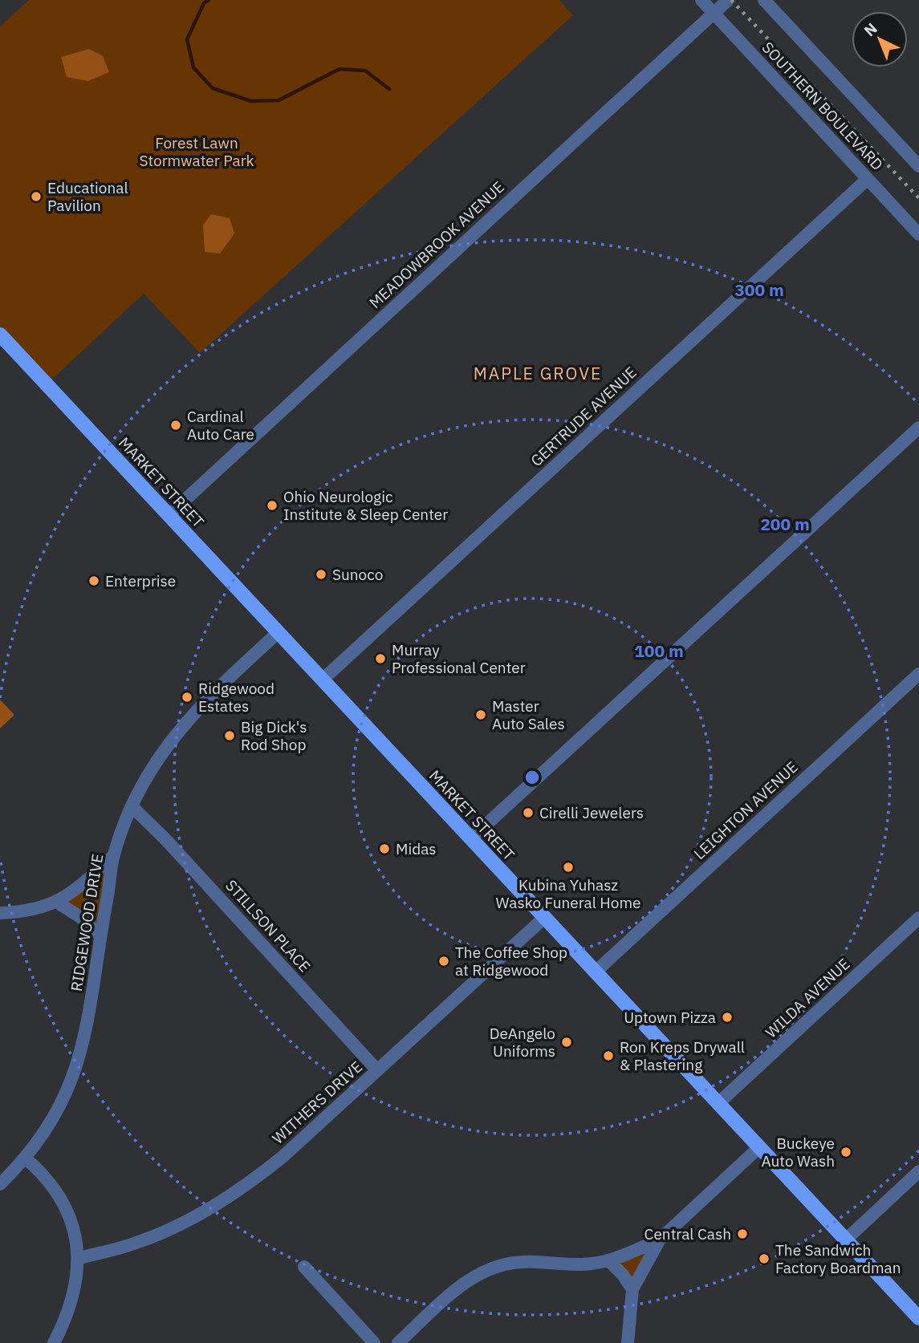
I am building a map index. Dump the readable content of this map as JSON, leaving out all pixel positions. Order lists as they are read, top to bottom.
{
  "streets": {
    "main road": ["MARKET STREET"],
    "street": [
      "SOUTHERN BOULEVARD",
      "MEADOWBROOK AVENUE",
      "GERTRUDE AVENUE",
      "LEIGHTON AVENUE",
      "RIDGEWOOD DRIVE",
      "STILLSON PLACE",
      "WILDA AVENUE",
      "WITHERS DRIVE"
    ]
  },
  "crossings": [
    ["SOUTHERN BOULEVARD", "MEADOWBROOK AVENUE"],
    ["SOUTHERN BOULEVARD", "GERTRUDE AVENUE"],
    ["MEADOWBROOK AVENUE", "MARKET STREET"],
    ["GERTRUDE AVENUE", "MARKET STREET"],
    ["MARKET STREET", "LEIGHTON AVENUE"],
    ["MARKET STREET", "RIDGEWOOD DRIVE"],
    ["MARKET STREET", "WILDA AVENUE"],
    ["MARKET STREET", "WITHERS DRIVE"],
    ["RIDGEWOOD DRIVE", "STILLSON PLACE"],
    ["STILLSON PLACE", "WITHERS DRIVE"]
  ],
  "districts": ["MAPLE GROVE"],
  "parks": ["Forest Lawn Stormwater Park"],
  "places": [
    "Educational Pavilion",
    "Cardinal Auto Care",
    "Ohio Neurologic Institute & Sleep Center",
    "Sunoco",
    "Enterprise",
    "Murray Professional Center",
    "Ridgewood Estates",
    "Master Auto Sales",
    "Big Dick's Rod Shop",
    "Cirelli Jewelers",
    "Midas",
    "Kubina Yuhasz Wasko Funeral Home",
    "The Coffee Shop at Ridgewood",
    "Uptown Pizza",
    "DeAngelo Uniforms",
    "Ron Kreps Drywall & Plastering",
    "Buckeye Auto Wash",
    "Central Cash",
    "The Sandwich Factory Boardman"
  ],
  "north": "top left",
  "rings": ["300 m", "200 m", "100 m"]
}
